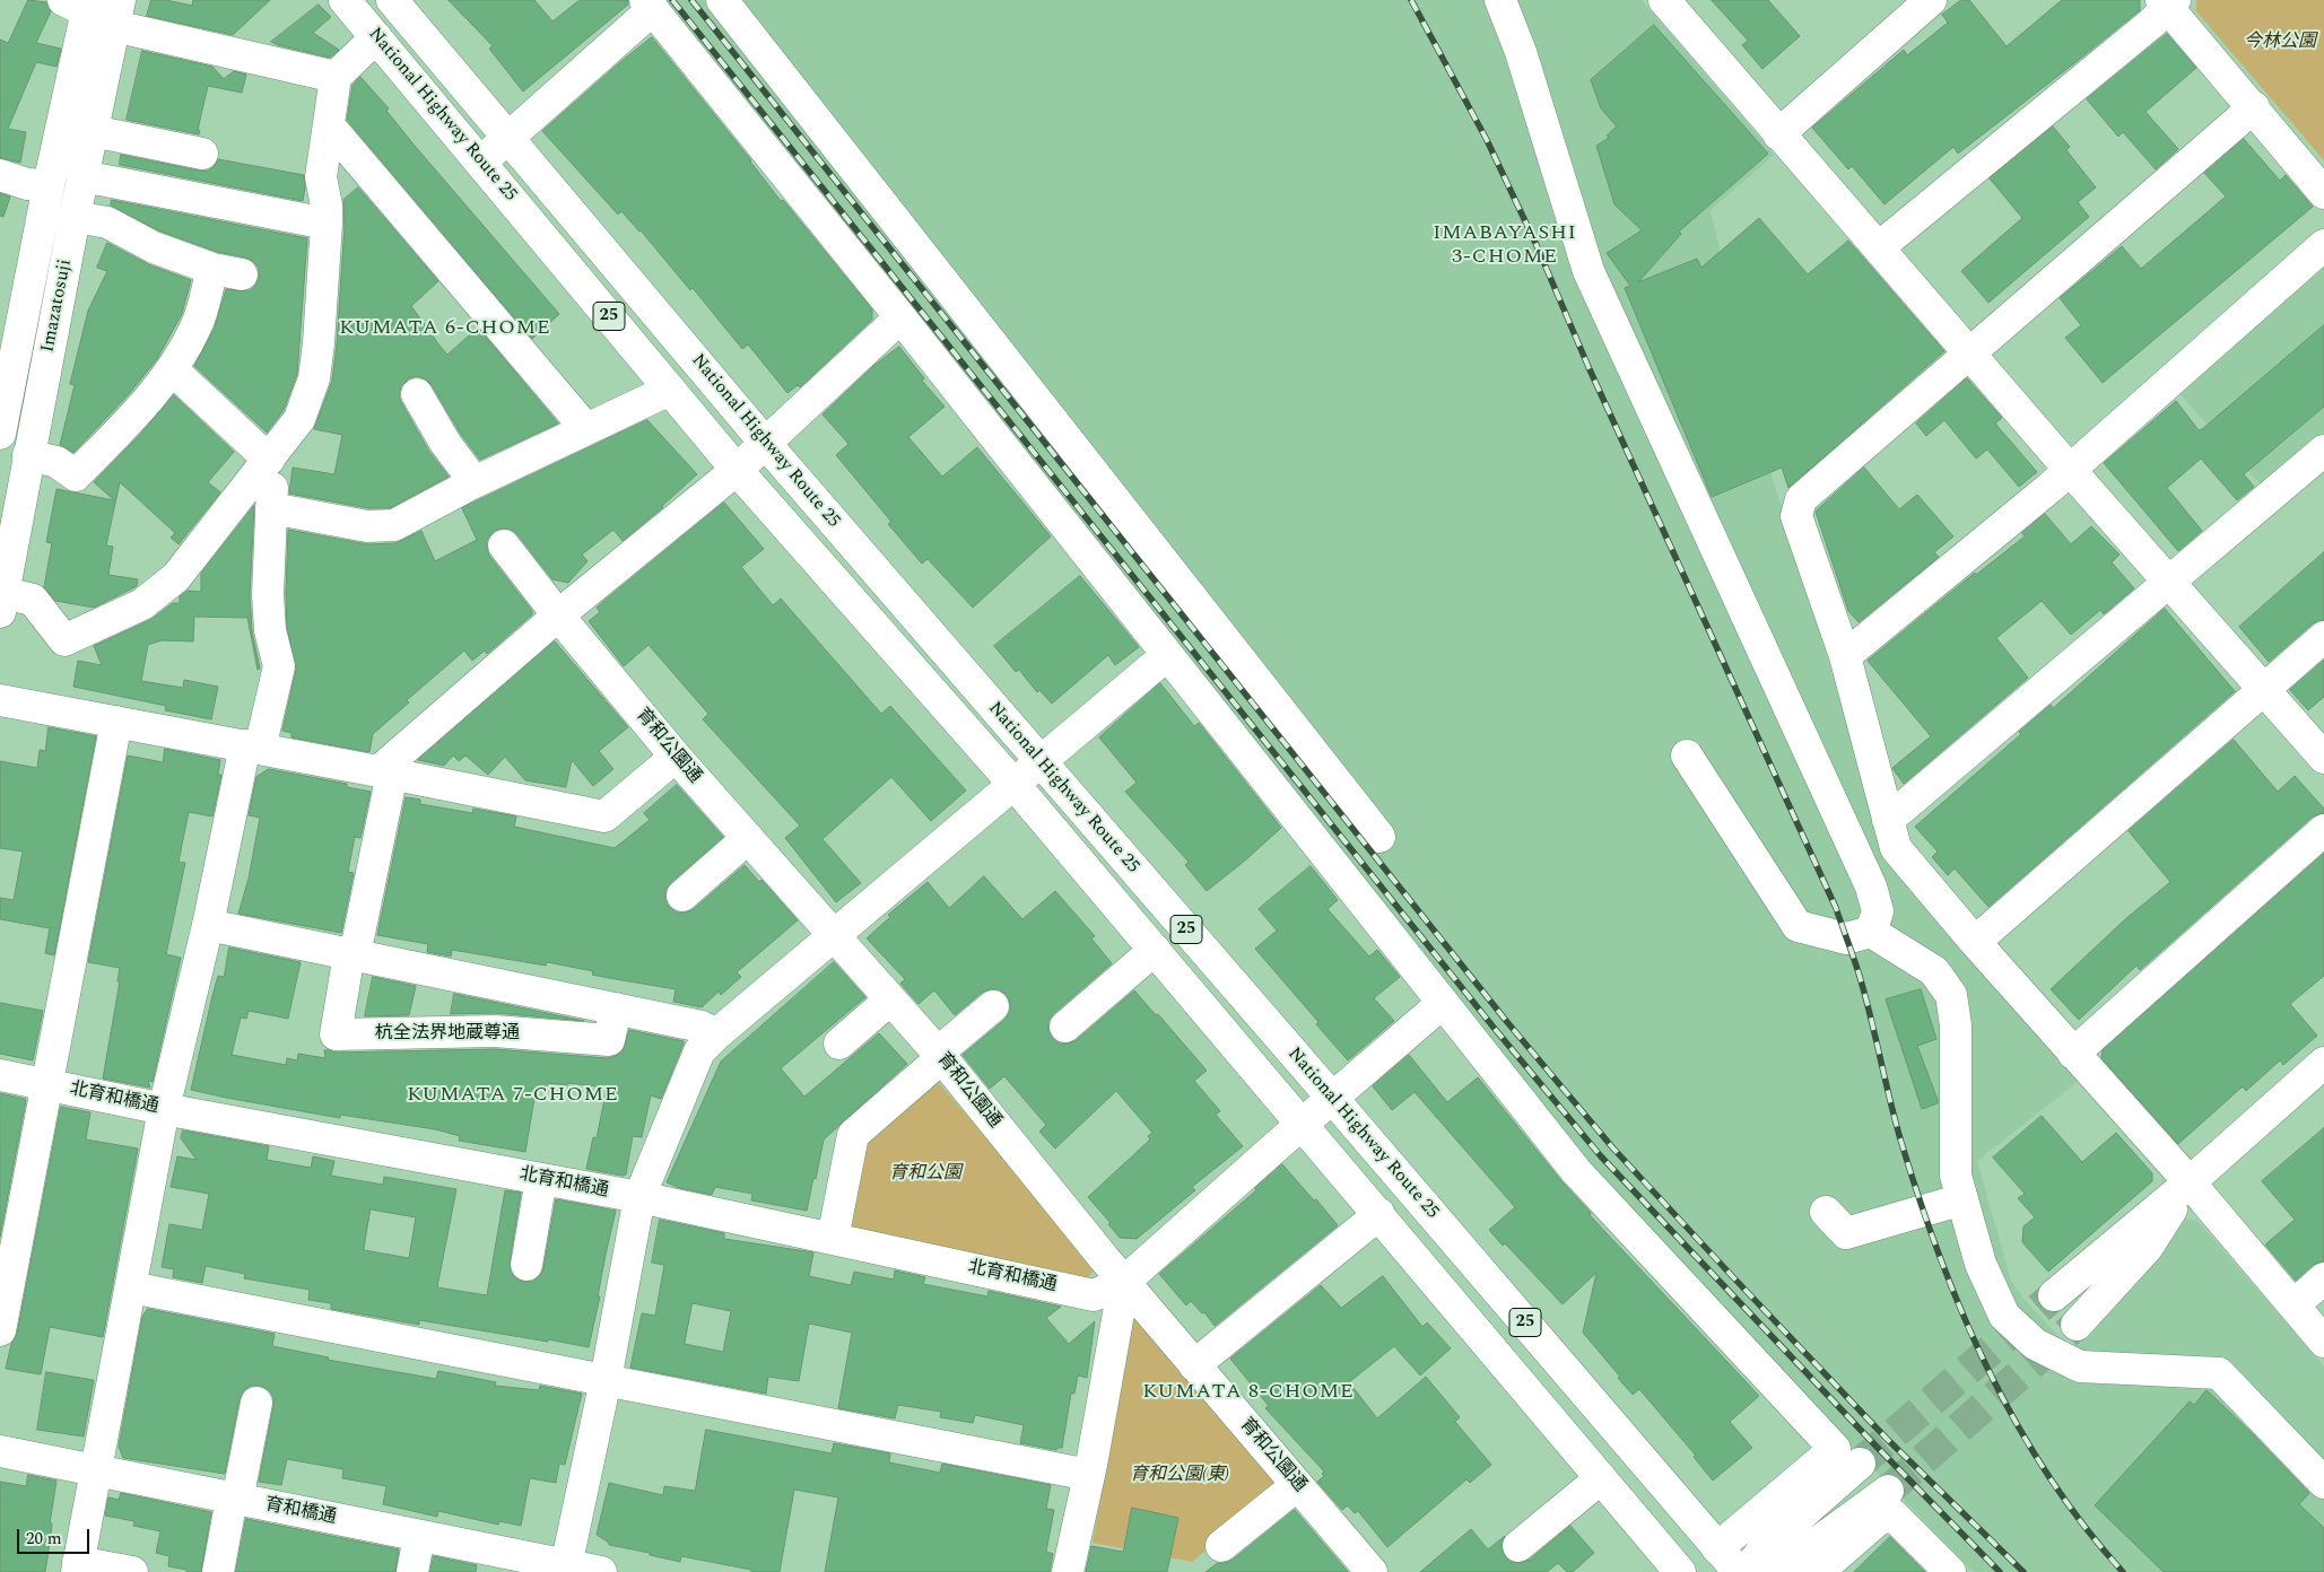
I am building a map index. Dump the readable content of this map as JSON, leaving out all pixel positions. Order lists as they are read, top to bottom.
{
  "streets": {
    "main road": [
      "National Highway Route 25",
      "Imazatosuji",
      "25",
      "育和公園通",
      "杭全法界地蔵尊通",
      "北育和橋通",
      "育和橋通"
    ]
  },
  "crossings": [
    ["National Highway Route 25", "北育和橋通"],
    ["育和公園通", "北育和橋通"]
  ],
  "districts": [
    "IMABAYASHI 3-CHOME",
    "KUMATA 6-CHOME",
    "KUMATA 7-CHOME",
    "KUMATA 8-CHOME"
  ],
  "parks": ["今林公園", "育和公園", "育和公園(東)"],
  "scale_bar": "20 m"
}
